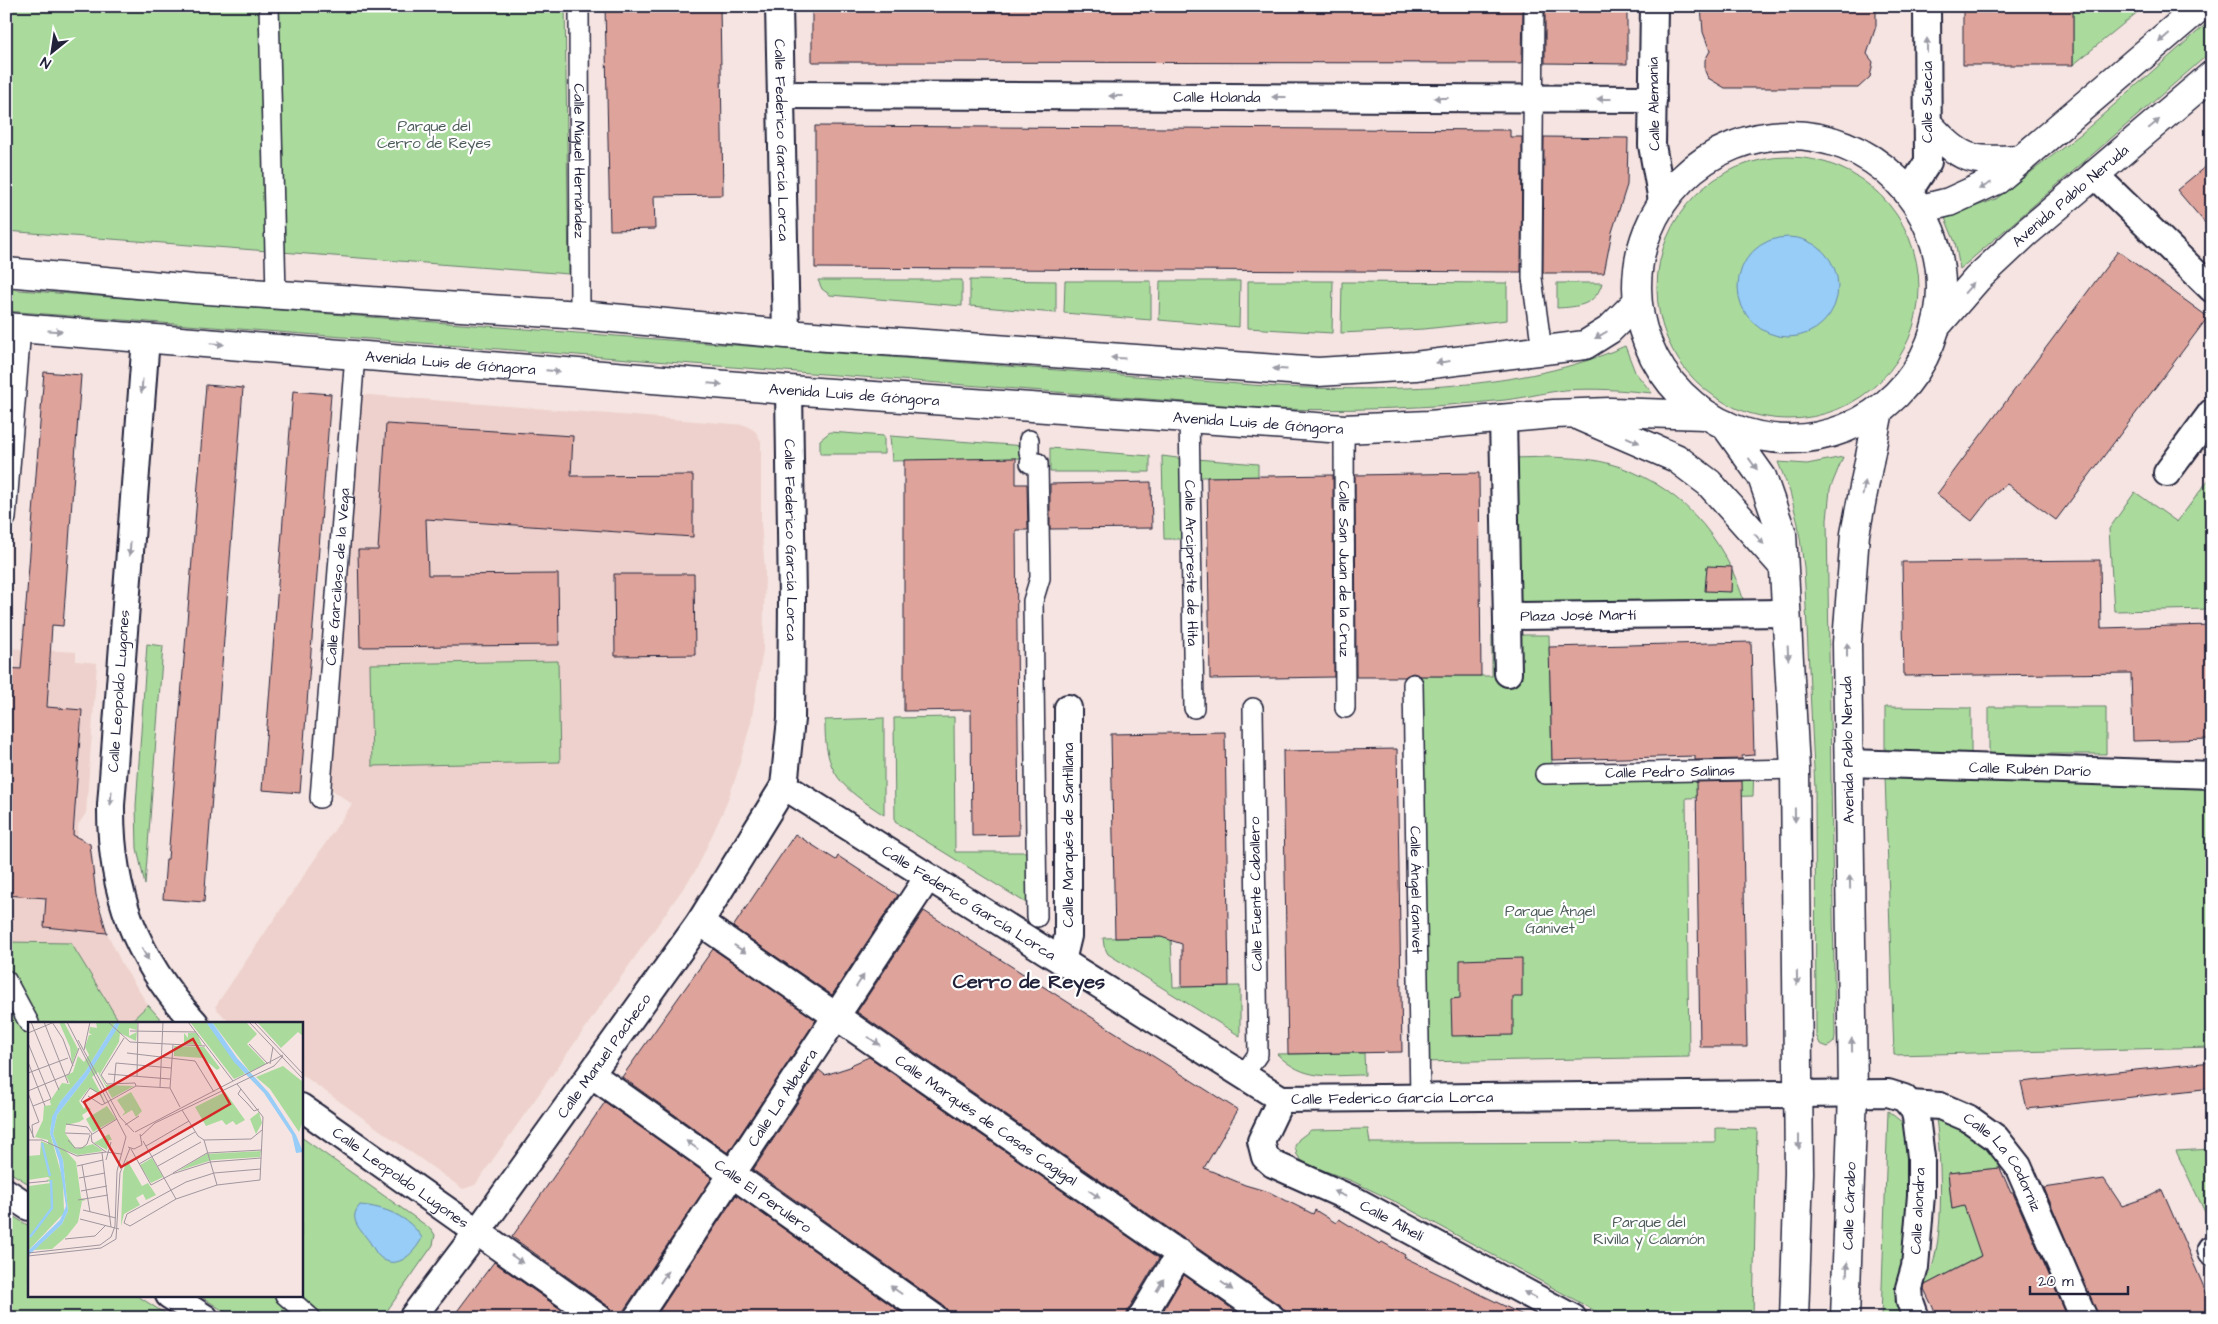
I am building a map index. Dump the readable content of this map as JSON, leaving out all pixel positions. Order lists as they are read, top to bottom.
{
  "streets": {
    "main road": ["Avenida Pablo Neruda", "Avenida Luis de Góngora", "Calle Cárabo"],
    "street": [
      "Calle Holanda",
      "Calle Suecia",
      "Calle Alemania",
      "Calle Federico García Lorca",
      "Calle Miguel Hernández",
      "Calle Arcipreste de Hita",
      "Calle San Juan de la Cruz",
      "Calle Garcilaso de la Vega",
      "Plaza José Martí",
      "Calle Leopoldo Lugones",
      "Calle Rubén Darío",
      "Calle Pedro Salinas",
      "Calle Marqués de Santillana",
      "Calle Ángel Ganivet",
      "Calle Fuente Caballero",
      "Calle Manuel Pacheco",
      "Calle La Albuera",
      "Calle Marqués de Casas Cagigal",
      "Calle La Codorniz",
      "Calle El Perulero",
      "Calle alondra",
      "Calle Alhelí"
    ]
  },
  "crossings": [
    ["Calle Holanda", "Calle Alemania"],
    ["Calle Holanda", "Calle Federico García Lorca"],
    ["Calle Federico García Lorca", "Avenida Pablo Neruda"],
    ["Calle Federico García Lorca", "Avenida Luis de Góngora"],
    ["Calle Federico García Lorca", "Calle Marqués de Santillana"],
    ["Calle Federico García Lorca", "Calle Ángel Ganivet"],
    ["Calle Federico García Lorca", "Calle Fuente Caballero"],
    ["Calle Federico García Lorca", "Calle Manuel Pacheco"],
    ["Calle Federico García Lorca", "Calle La Albuera"],
    ["Calle Federico García Lorca", "Calle La Codorniz"],
    ["Calle Federico García Lorca", "Calle Cárabo"],
    ["Calle Federico García Lorca", "Calle Alhelí"],
    ["Avenida Pablo Neruda", "Calle Rubén Darío"],
    ["Avenida Pablo Neruda", "Calle La Codorniz"],
    ["Avenida Pablo Neruda", "Calle Cárabo"],
    ["Avenida Luis de Góngora", "Calle Arcipreste de Hita"],
    ["Avenida Luis de Góngora", "Calle San Juan de la Cruz"],
    ["Avenida Luis de Góngora", "Calle Garcilaso de la Vega"],
    ["Avenida Luis de Góngora", "Plaza José Martí"],
    ["Avenida Luis de Góngora", "Calle Leopoldo Lugones"],
    ["Calle Leopoldo Lugones", "Calle Manuel Pacheco"],
    ["Calle Manuel Pacheco", "Calle Marqués de Casas Cagigal"],
    ["Calle Manuel Pacheco", "Calle El Perulero"],
    ["Calle La Albuera", "Calle Marqués de Casas Cagigal"],
    ["Calle La Albuera", "Calle El Perulero"],
    ["Calle La Codorniz", "Calle Cárabo"],
    ["Calle La Codorniz", "Calle alondra"]
  ],
  "one_way": [
    "Calle Holanda",
    "Calle Suecia",
    "Calle Leopoldo Lugones",
    "Calle La Albuera",
    "Calle Marqués de Casas Cagigal",
    "Calle El Perulero",
    "Calle Alhelí"
  ],
  "districts": ["Cerro de Reyes"],
  "parks": ["Parque del Cerro de Reyes", "Parque Ángel Ganivet", "Parque del Rivilla y Calamón"],
  "scale_bar": "20 m",
  "north": "bottom left"
}
